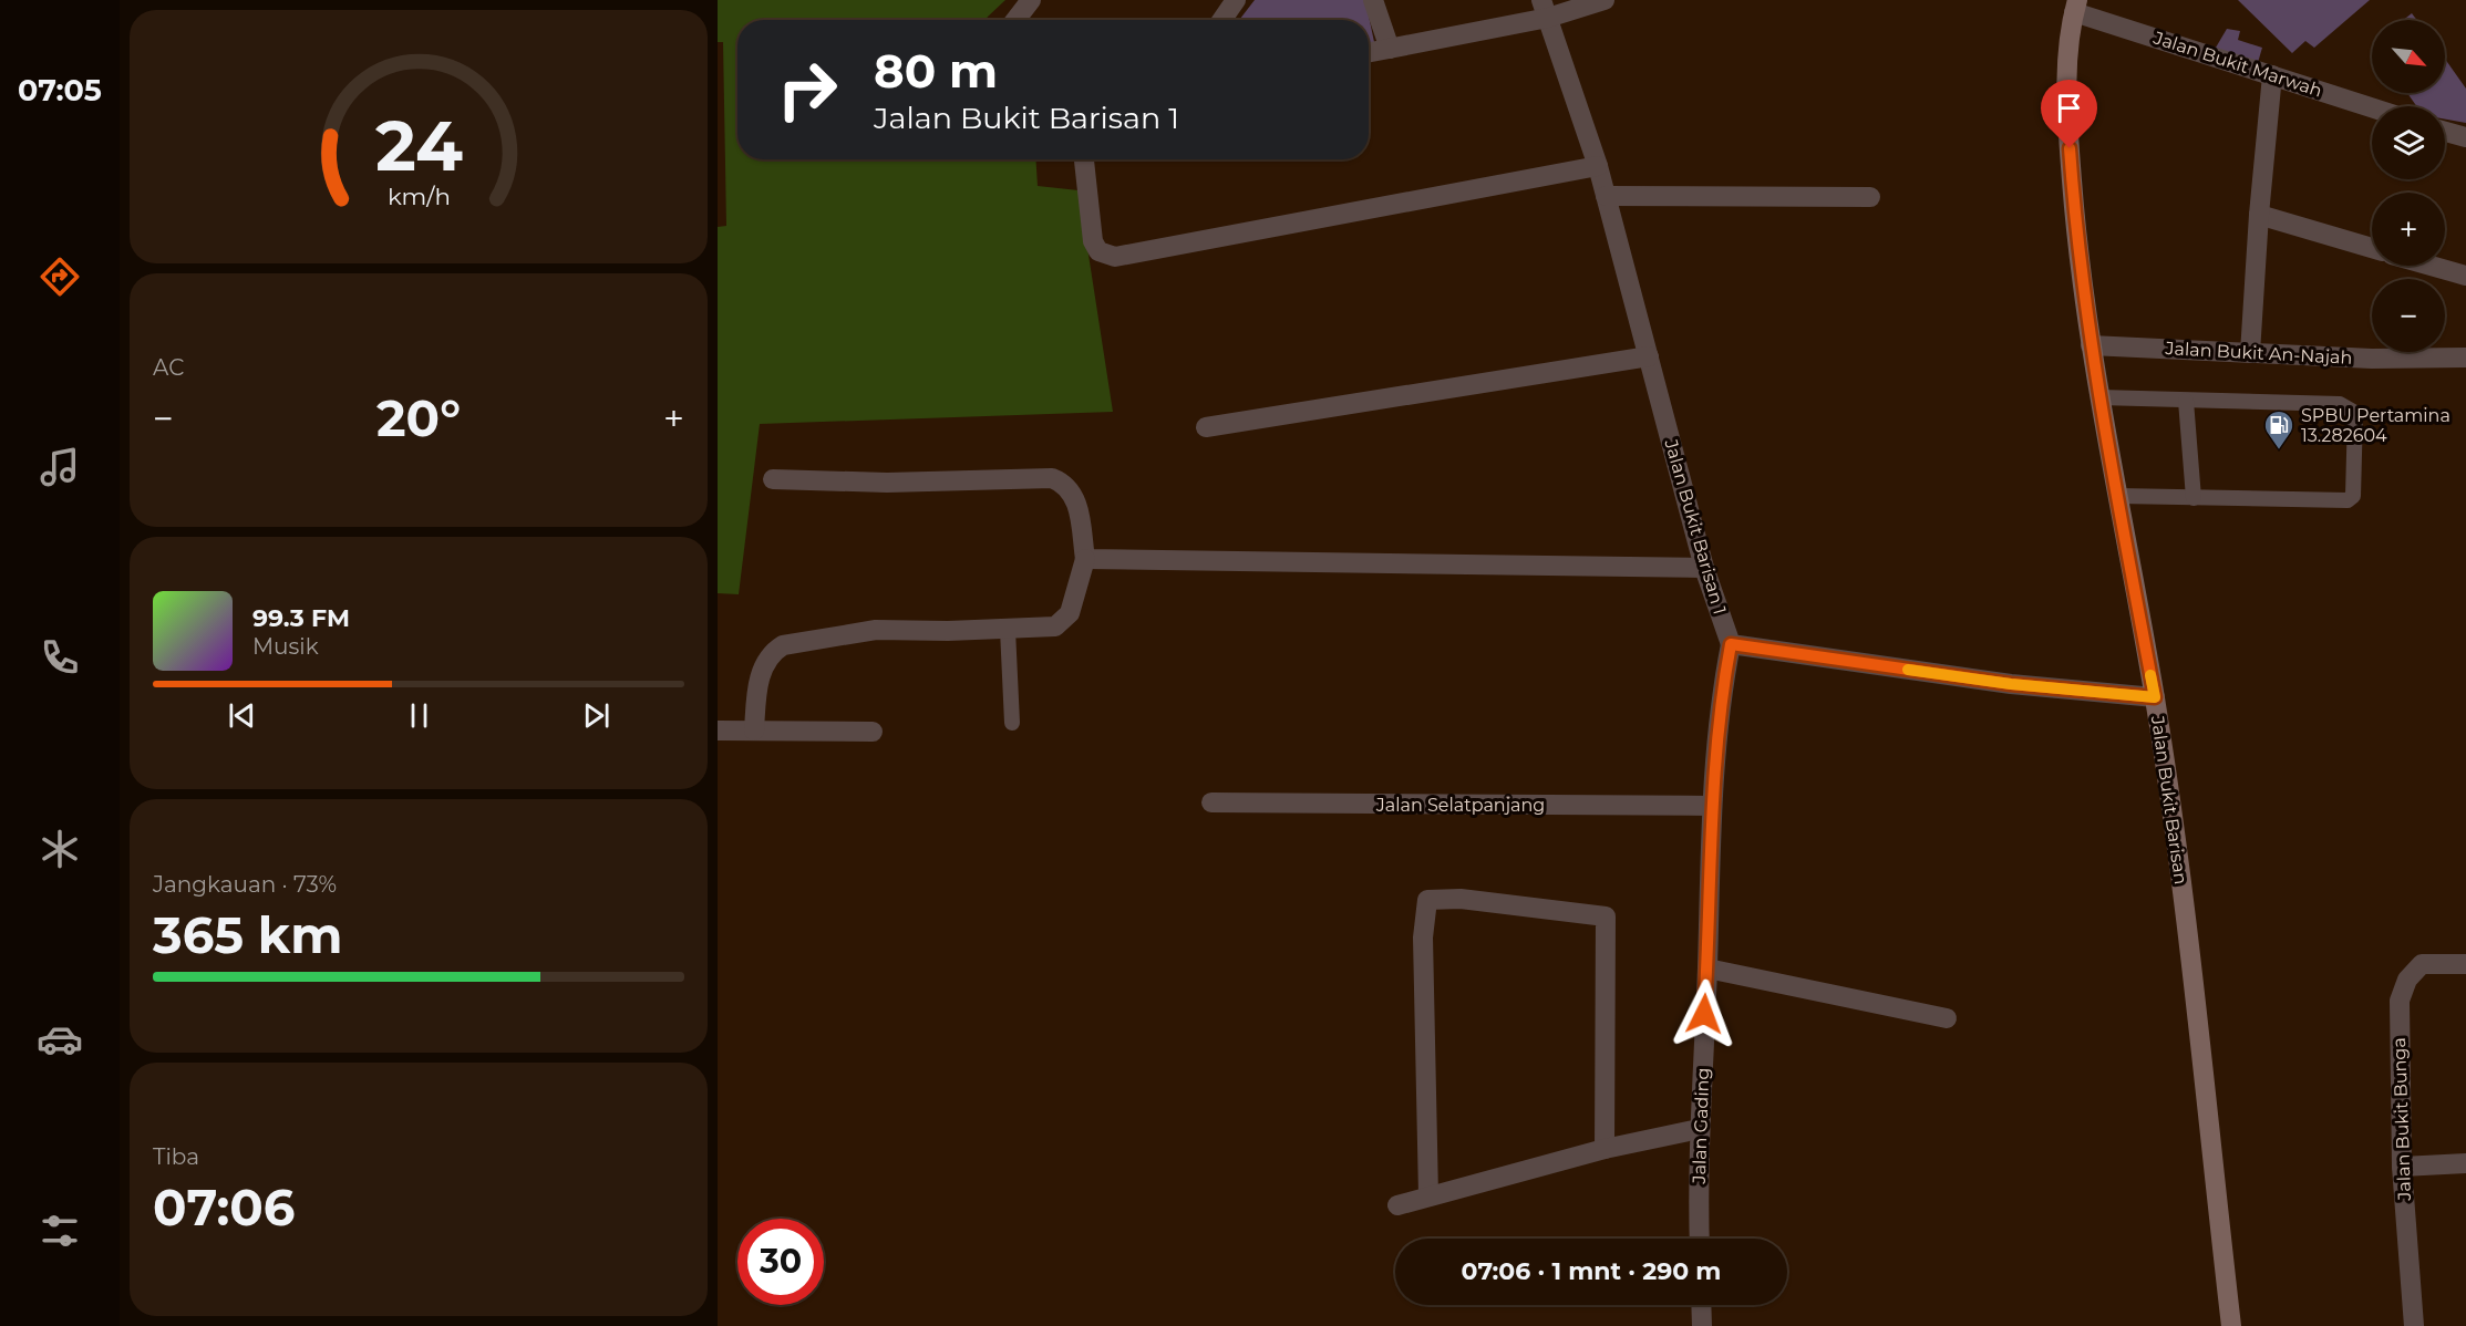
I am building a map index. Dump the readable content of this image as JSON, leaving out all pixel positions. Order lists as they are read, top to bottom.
{
  "streets": {
    "main road": ["Jalan Bukit Barisan"],
    "street": [
      "Jalan Bukit Marwah",
      "Jalan Bukit An-Najah",
      "Jalan Bukit Barisan 1",
      "Jalan Selatpanjang",
      "Jalan Bukit Bunga",
      "Jalan Gading"
    ]
  },
  "crossings": [
    ["Jalan Bukit Marwah", "Jalan Bukit Barisan"],
    ["Jalan Bukit An-Najah", "Jalan Bukit Barisan"],
    ["Jalan Bukit Barisan 1", "Jalan Gading"],
    ["Jalan Selatpanjang", "Jalan Gading"]
  ],
  "places": {
    "fuel station": ["SPBU Pertamina 13.282604"]
  },
  "north": "bottom right",
  "page": {
    "tabs": "07:05",
    "map_buttons": ["+", "−"],
    "turn": ["80 m", "Jalan Bukit Barisan 1"],
    "tile": [
      "AC",
      ["Jangkauan · 73%", "365 km"],
      ["Tiba", "07:06"]
    ],
    "heat": ["−", "20°", "+"],
    "song": ["99.3 FM", "Musik"],
    "limit": "30",
    "trip": "07:06 · 1 mnt · 290 m",
    "gauge": ["24", "km/h"]
  }
}
